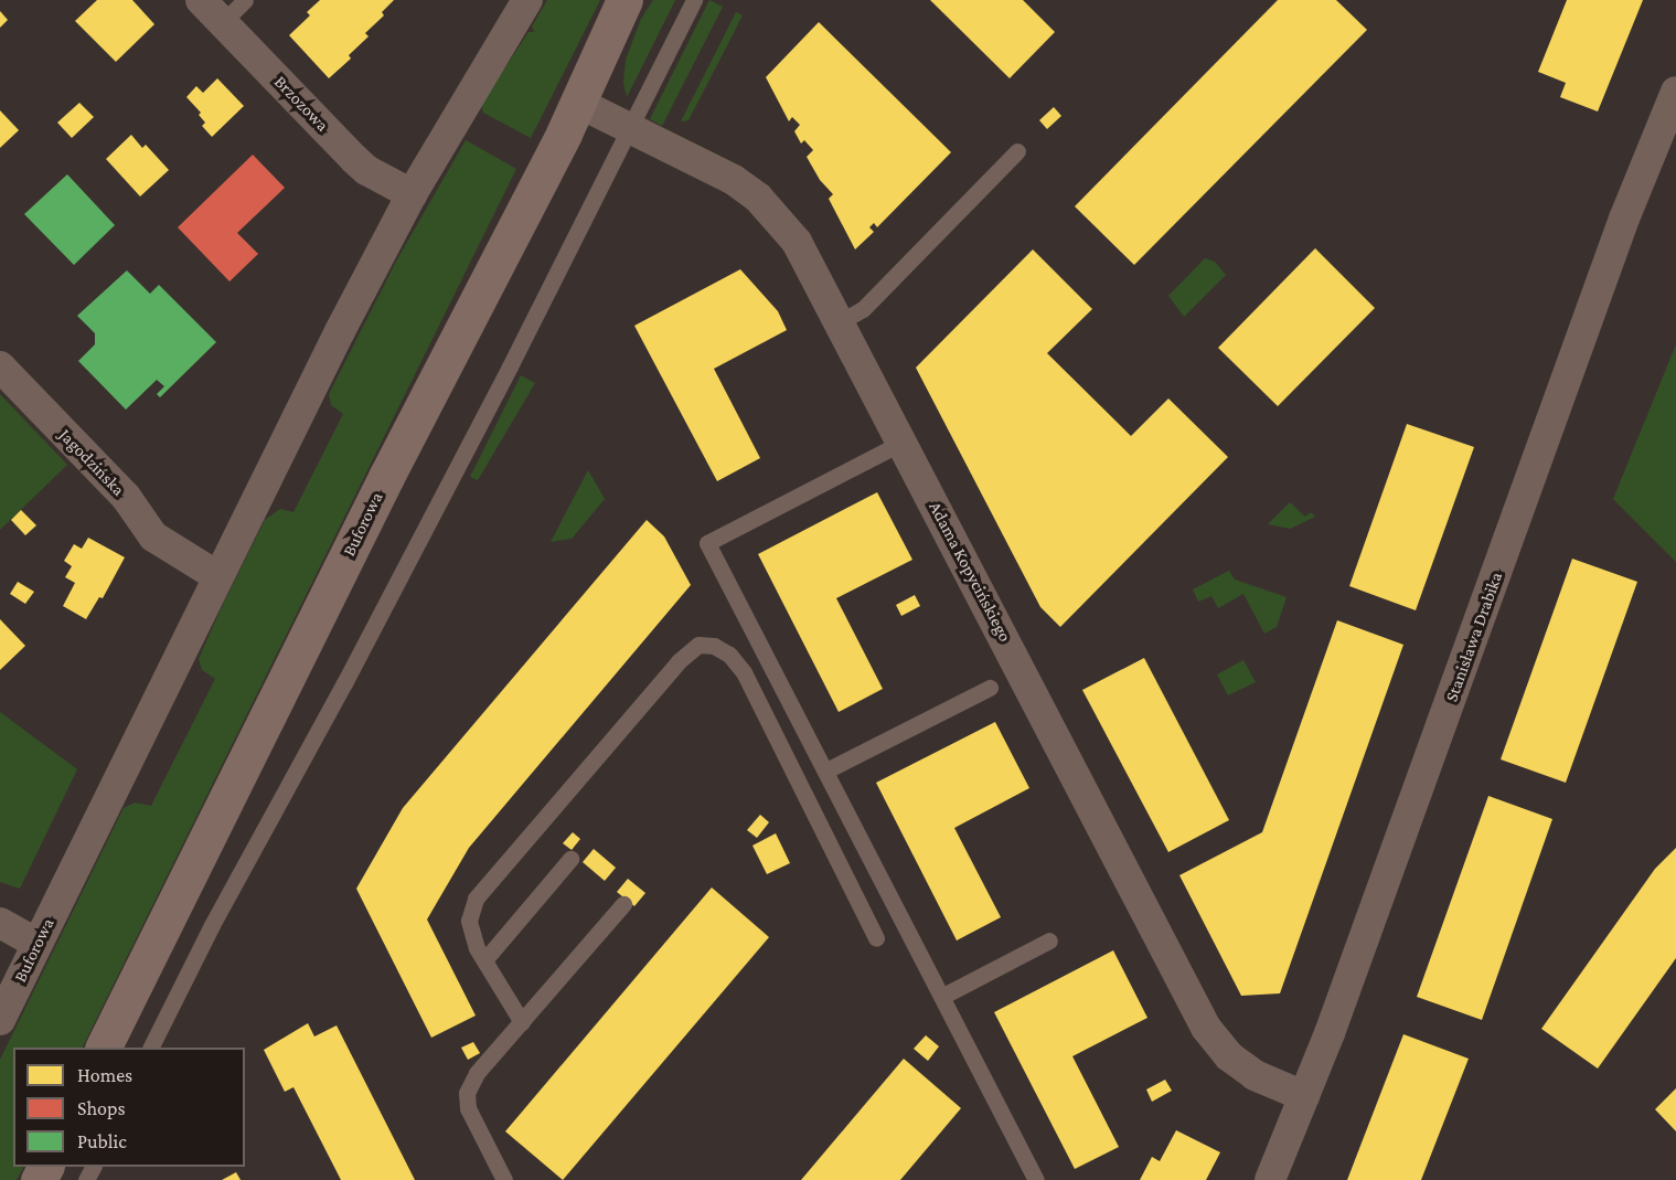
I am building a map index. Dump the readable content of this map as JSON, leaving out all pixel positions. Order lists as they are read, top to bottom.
{
  "streets": {
    "main road": ["Buforowa"],
    "street": [
      "Brzozowa",
      "Jagodzińska",
      "Adama Kopycińskiego",
      "Stanisława Drabika"
    ]
  },
  "crossings": [
    ["Brzozowa", "Buforowa"],
    ["Jagodzińska", "Buforowa"],
    ["Buforowa", "Adama Kopycińskiego"],
    ["Adama Kopycińskiego", "Stanisława Drabika"]
  ],
  "legend": ["Homes", "Shops", "Public"]
}
